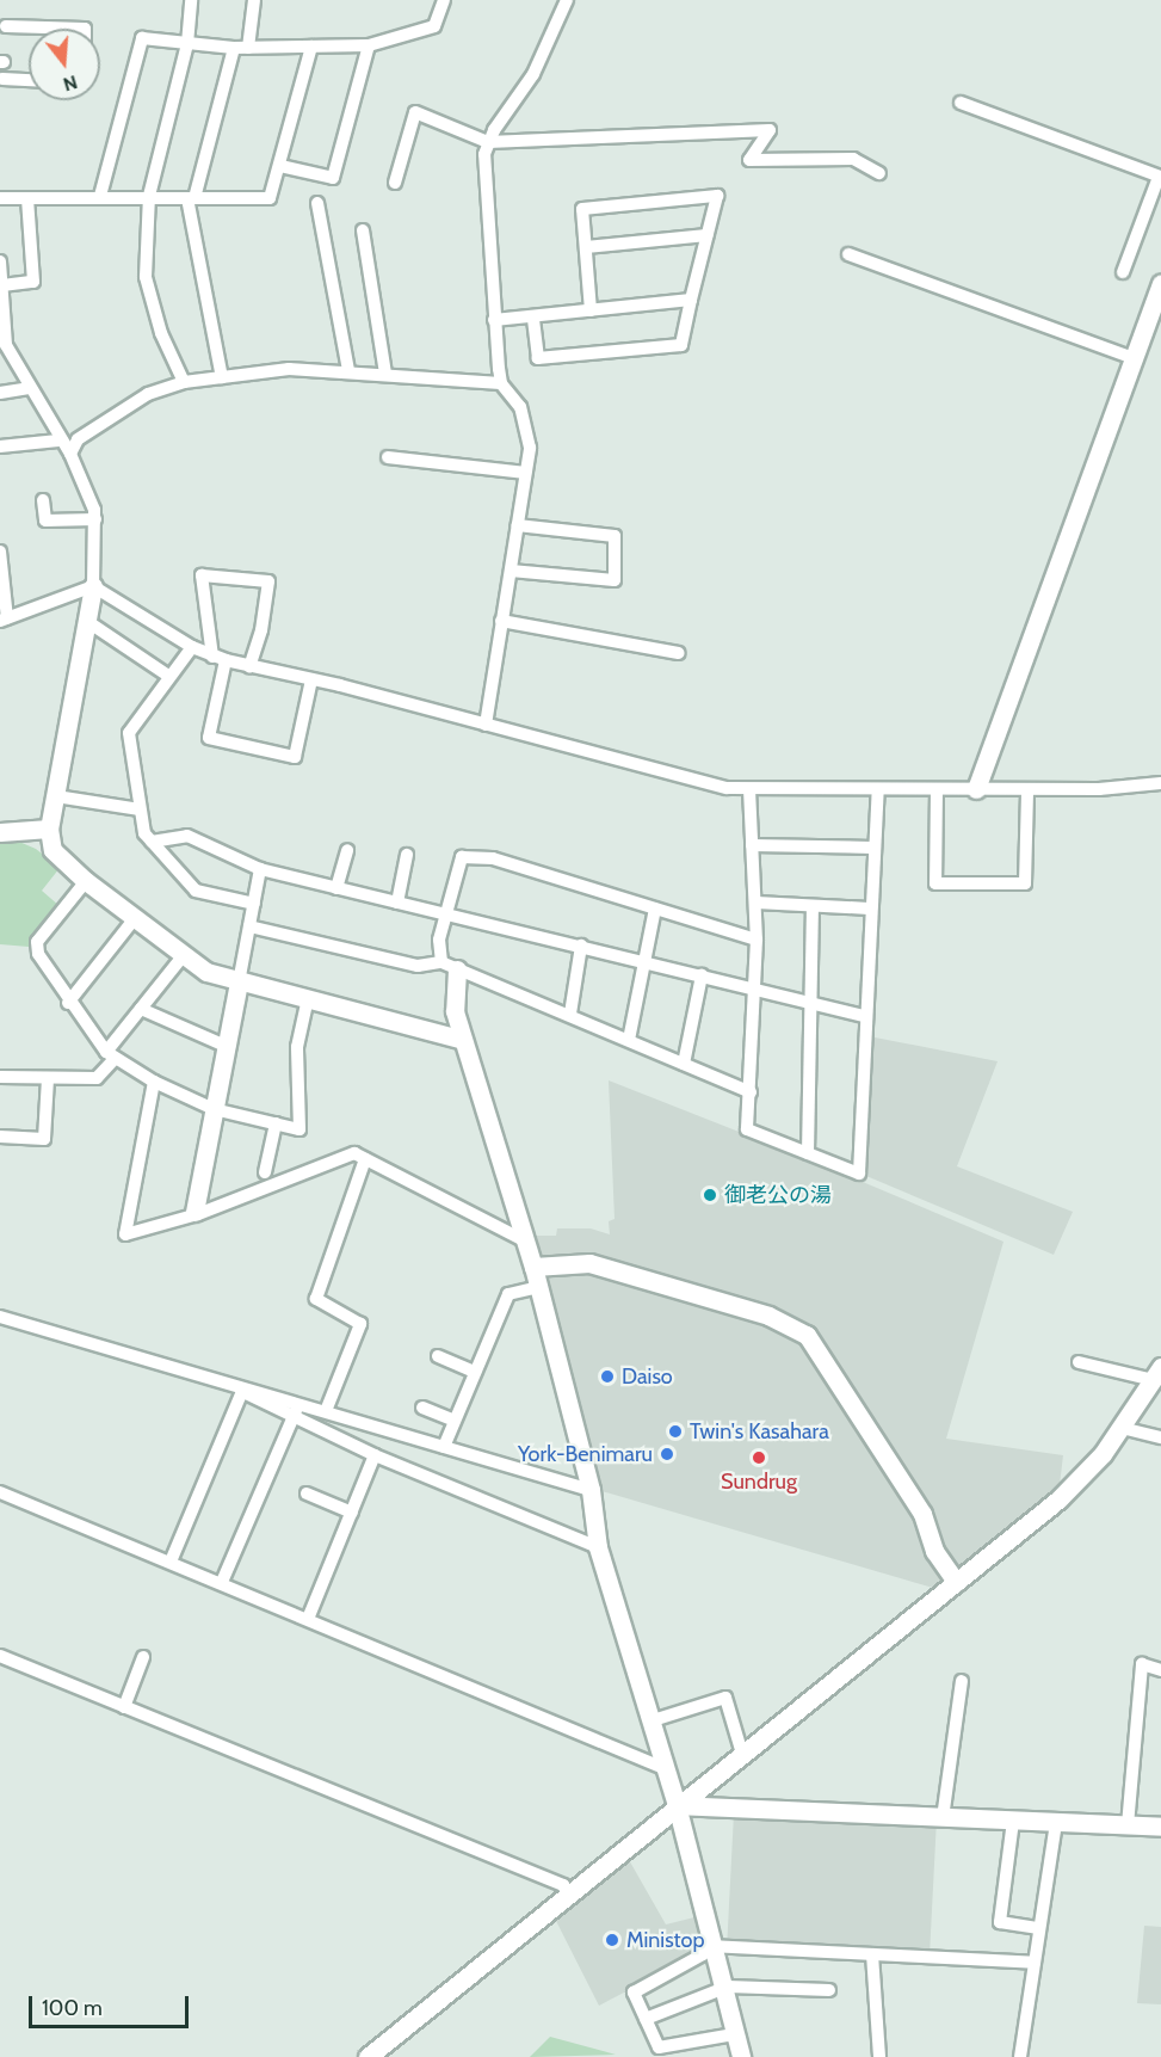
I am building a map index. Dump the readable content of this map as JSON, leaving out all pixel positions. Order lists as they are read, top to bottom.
{
  "places": [
    "御老公の湯",
    "Daiso",
    "Twin's Kasahara",
    "York-Benimaru",
    "Sundrug",
    "Ministop"
  ],
  "scale_bar": "100 m",
  "north": "bottom"
}
